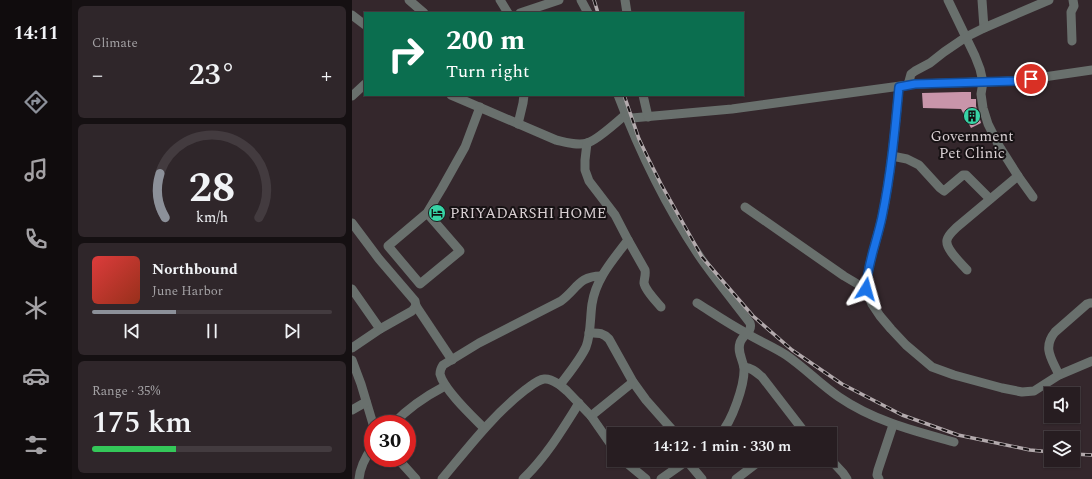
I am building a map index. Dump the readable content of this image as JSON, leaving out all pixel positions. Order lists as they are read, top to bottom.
{
  "places": {
    "building": ["Government Pet Clinic"],
    "hotel": ["PRIYADARSHI HOME"]
  },
  "page": {
    "tabs": "14:11",
    "tile": [
      "Climate",
      ["Range · 35%", "175 km"]
    ],
    "turn": ["200 m", "Turn right"],
    "heat": ["−", "23°", "+"],
    "song": ["Northbound", "June Harbor"],
    "limit": "30",
    "trip": "14:12 · 1 min · 330 m",
    "gauge": ["28", "km/h"]
  }
}
